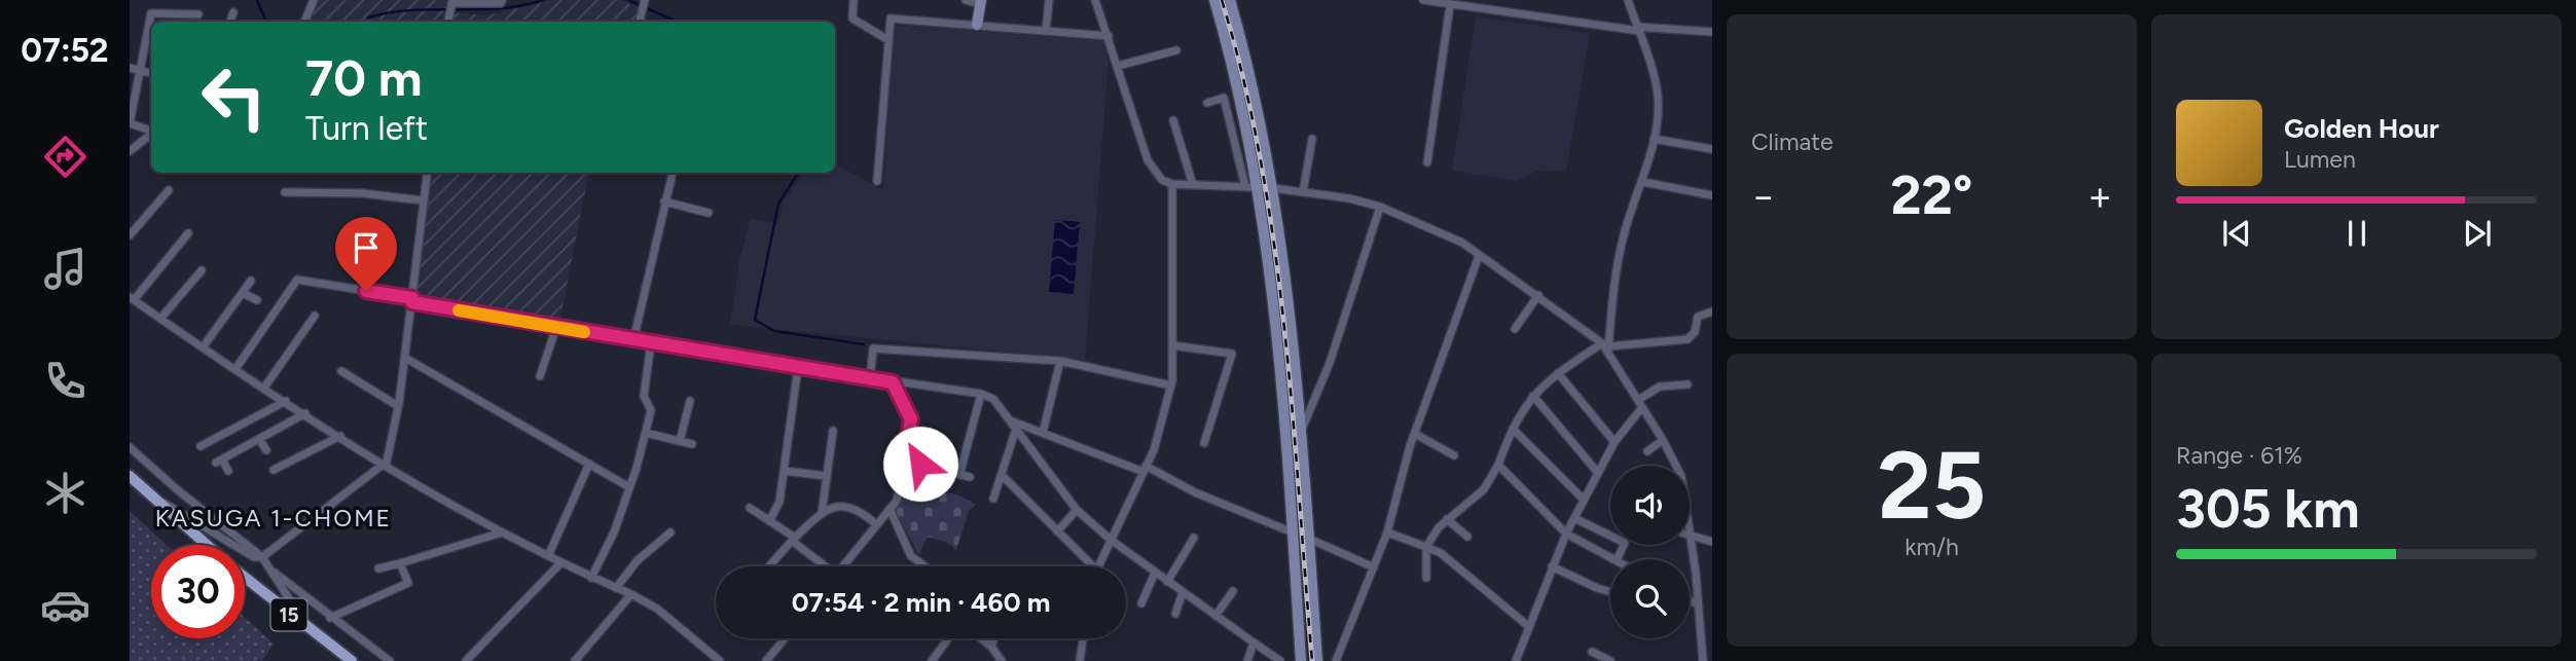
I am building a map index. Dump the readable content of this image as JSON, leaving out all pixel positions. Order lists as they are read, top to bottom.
{
  "streets": {
    "main road": ["15"]
  },
  "districts": ["KASUGA 1-CHOME"],
  "page": {
    "tabs": "07:52",
    "tile": [
      "Climate",
      ["25", "km/h"],
      ["Range · 61%", "305 km"]
    ],
    "turn": ["70 m", "Turn left"],
    "song": ["Golden Hour", "Lumen"],
    "heat": ["−", "22°", "+"],
    "limit": "30",
    "trip": "07:54 · 2 min · 460 m"
  }
}
